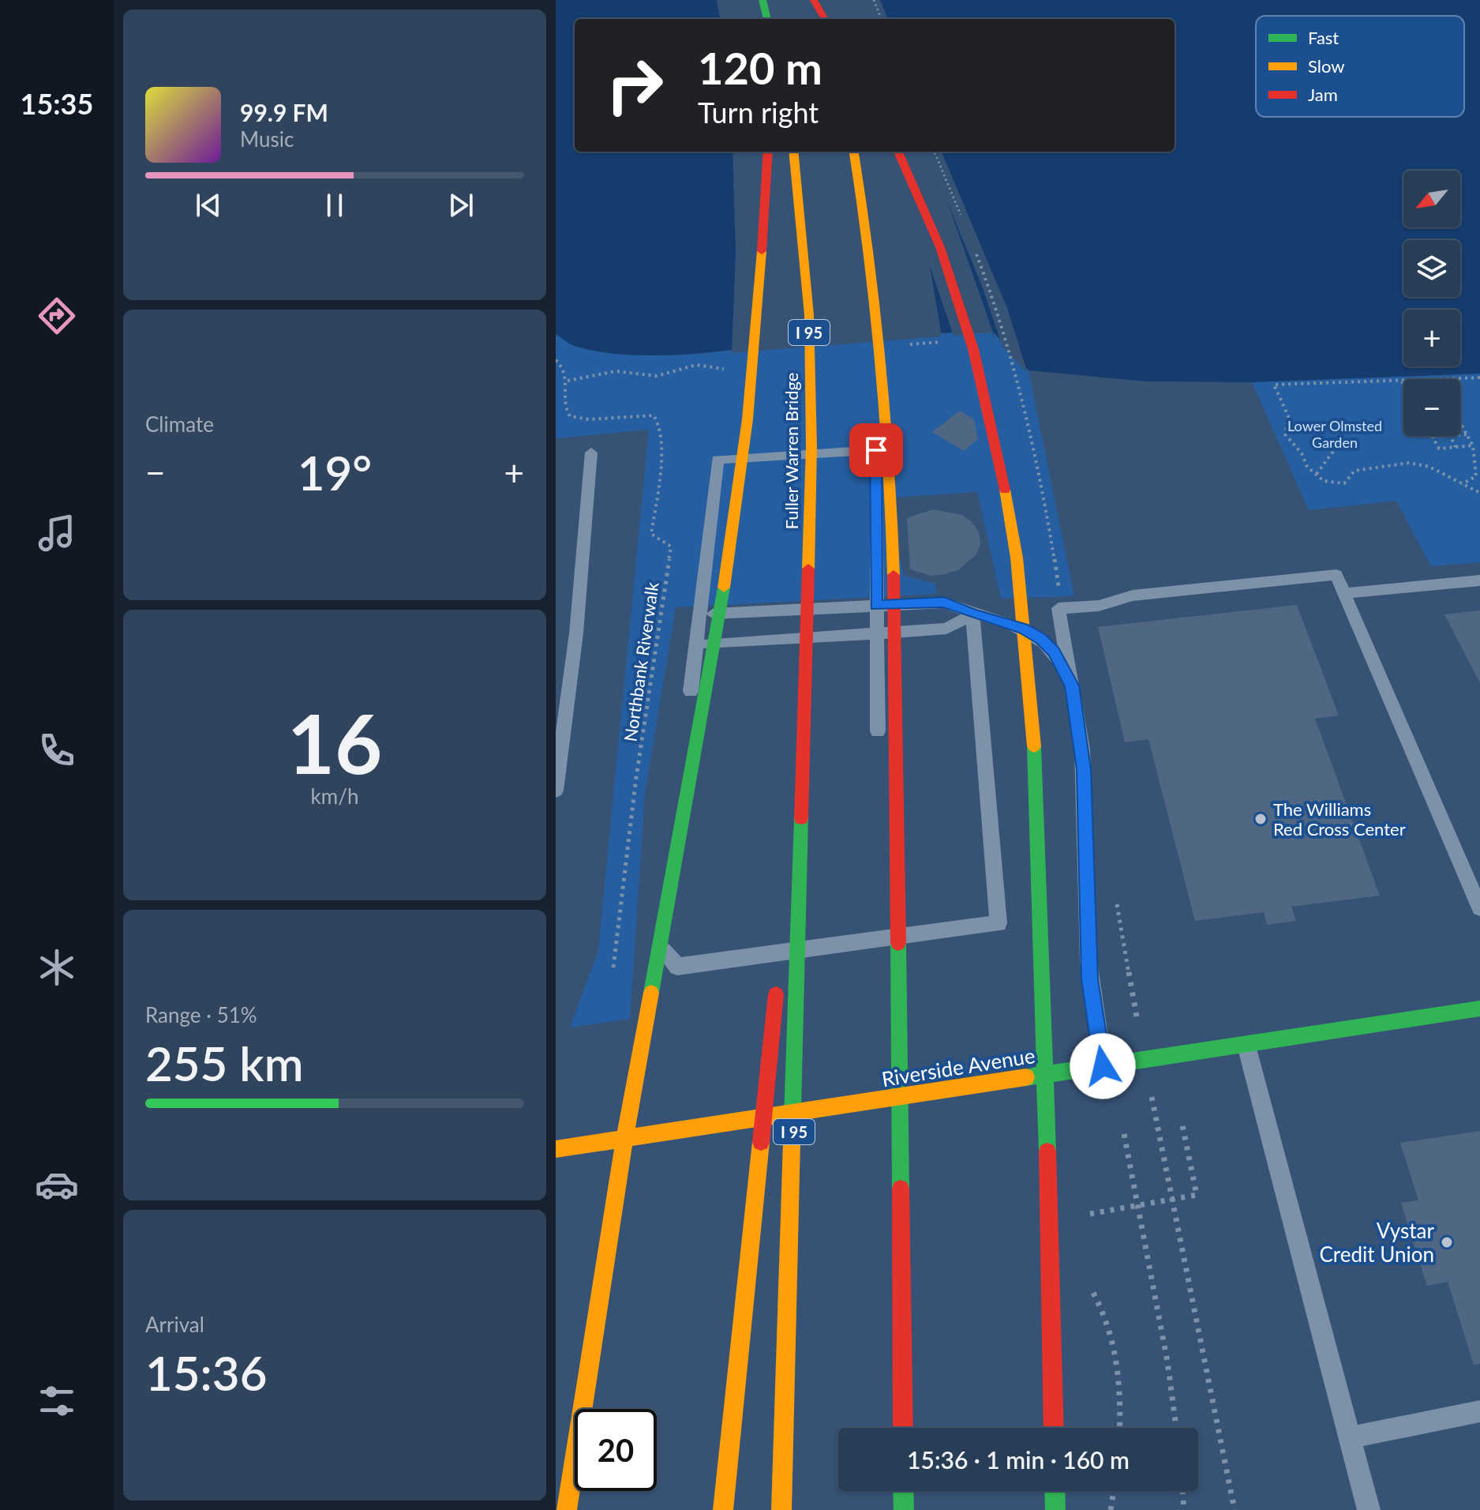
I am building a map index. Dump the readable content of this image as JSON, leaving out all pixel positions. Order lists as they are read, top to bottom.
{
  "streets": {
    "main road": ["I 95", "Fuller Warren Bridge", "Riverside Avenue"],
    "path": ["Northbank Riverwalk"]
  },
  "crossings": [
    ["I 95", "Fuller Warren Bridge"]
  ],
  "parks": ["Lower Olmsted Garden"],
  "places": ["The Williams Red Cross Center", "Vystar Credit Union"],
  "legend": ["Fast", "Slow", "Jam"],
  "north": "bottom left",
  "page": {
    "tabs": "15:35",
    "turn": ["120 m", "Turn right"],
    "song": ["99.9 FM", "Music"],
    "map_buttons": ["+", "−"],
    "tile": [
      "Climate",
      ["16", "km/h"],
      ["Range · 51%", "255 km"],
      ["Arrival", "15:36"]
    ],
    "heat": ["−", "19°", "+"],
    "limit": "20",
    "trip": "15:36 · 1 min · 160 m"
  }
}
